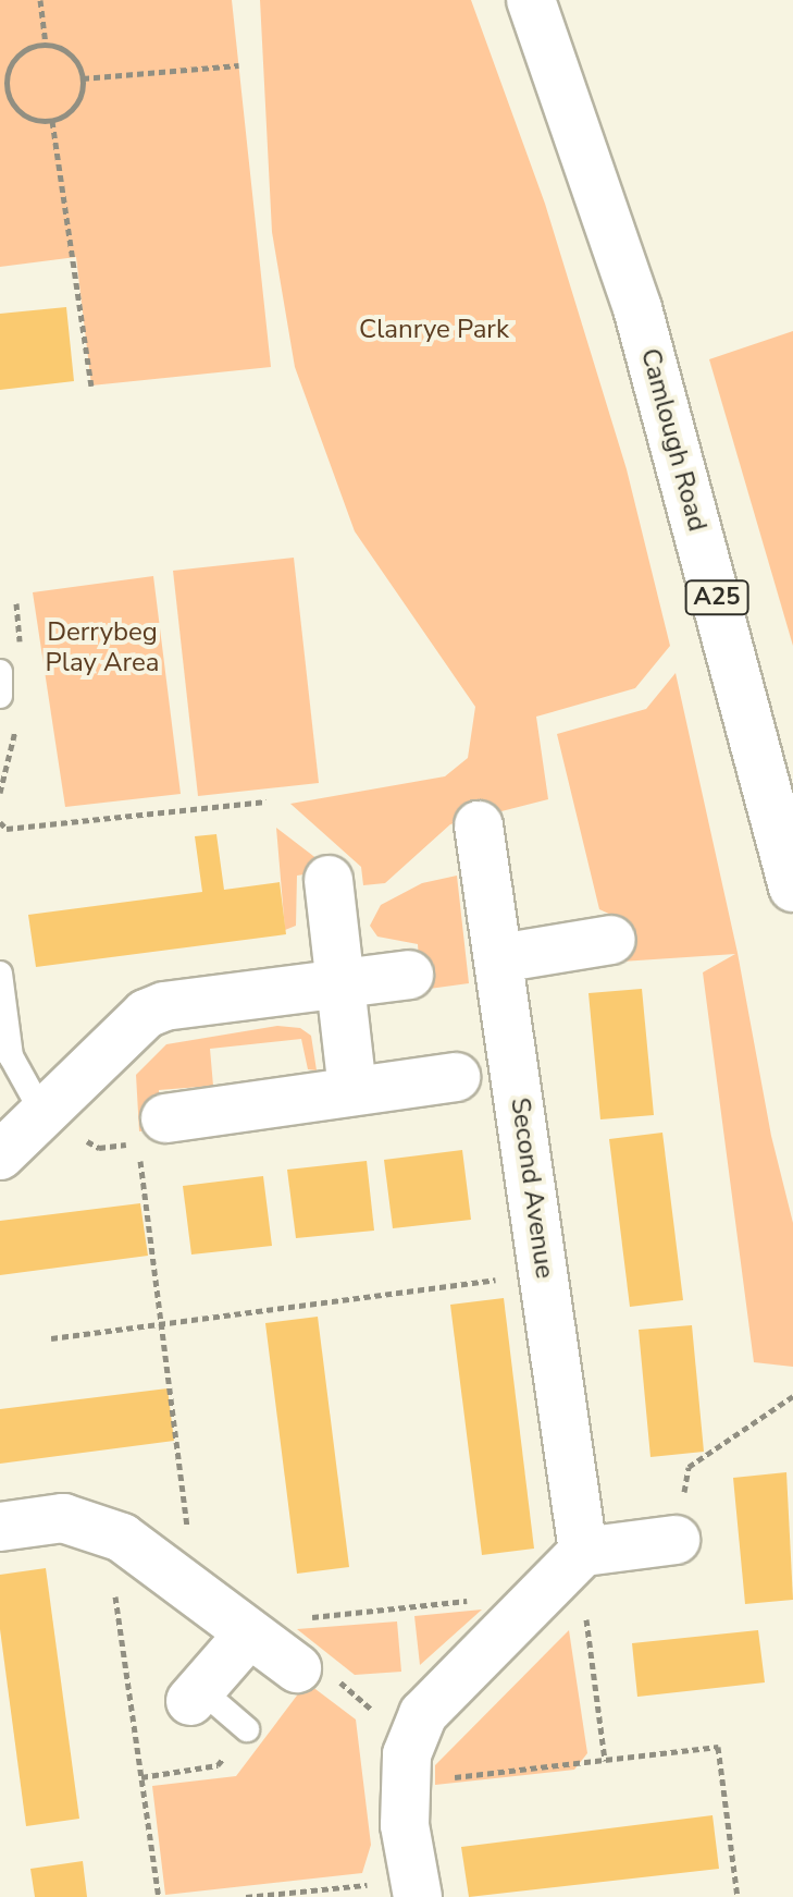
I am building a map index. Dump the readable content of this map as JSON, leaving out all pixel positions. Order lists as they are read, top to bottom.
{
  "streets": {
    "street": ["Camlough Road", "A25", "Second Avenue"]
  },
  "parks": ["Clanrye Park", "Derrybeg Play Area"]
}
